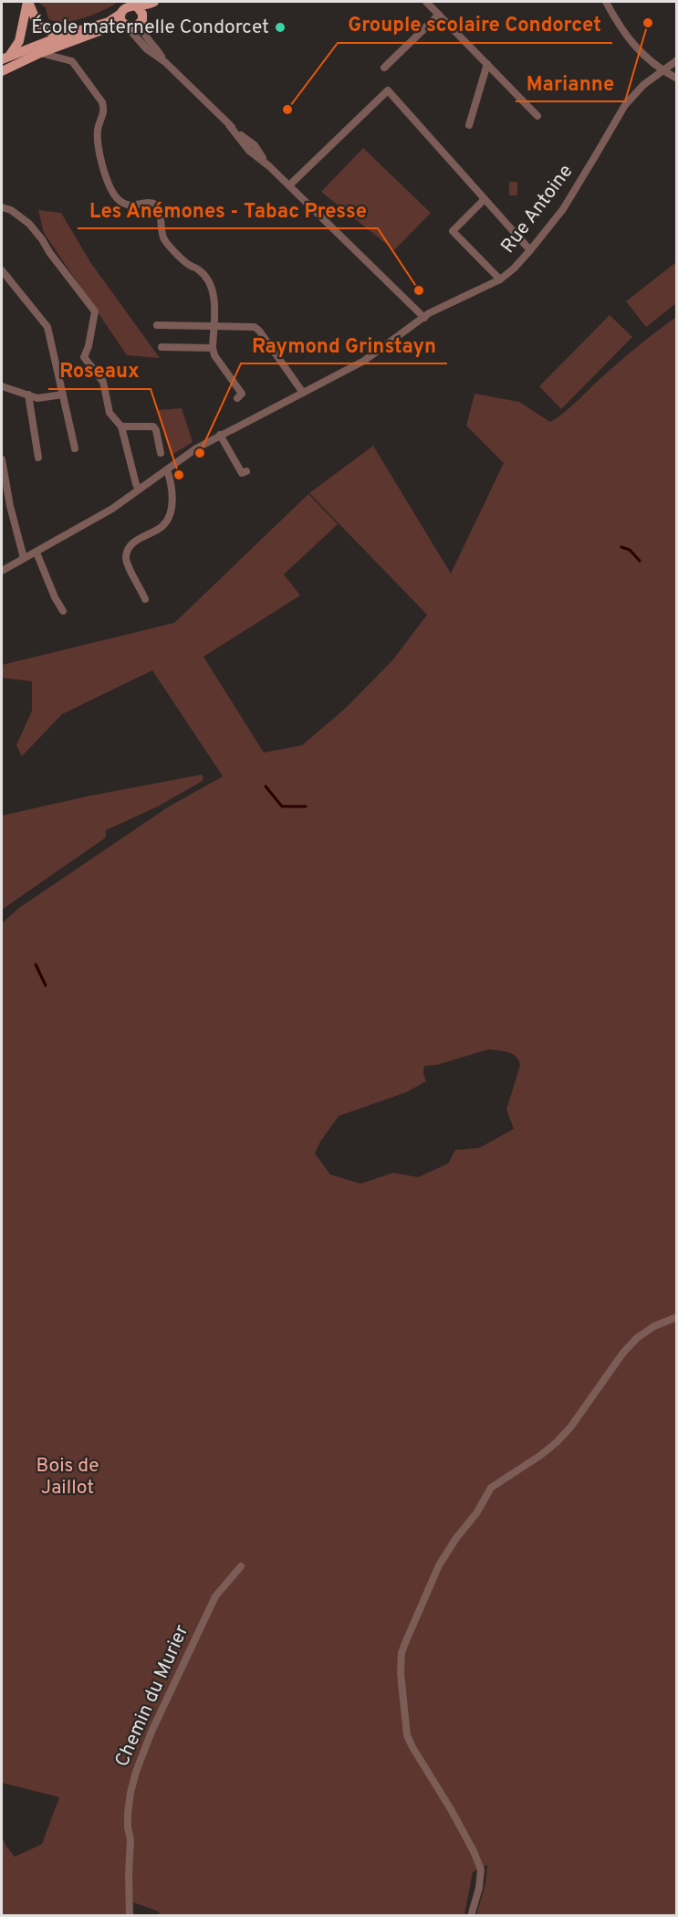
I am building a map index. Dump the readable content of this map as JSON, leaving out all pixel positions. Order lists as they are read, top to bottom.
{
  "streets": {
    "street": ["Rue Antoine", "Chemin du Murier"]
  },
  "parks": ["Bois de Jaillot"],
  "places": [
    "Marianne",
    "École maternelle Condorcet",
    "Grouple scolaire Condorcet",
    "Les Anémones - Tabac Presse",
    "Raymond Grinstayn",
    "Roseaux"
  ]
}
